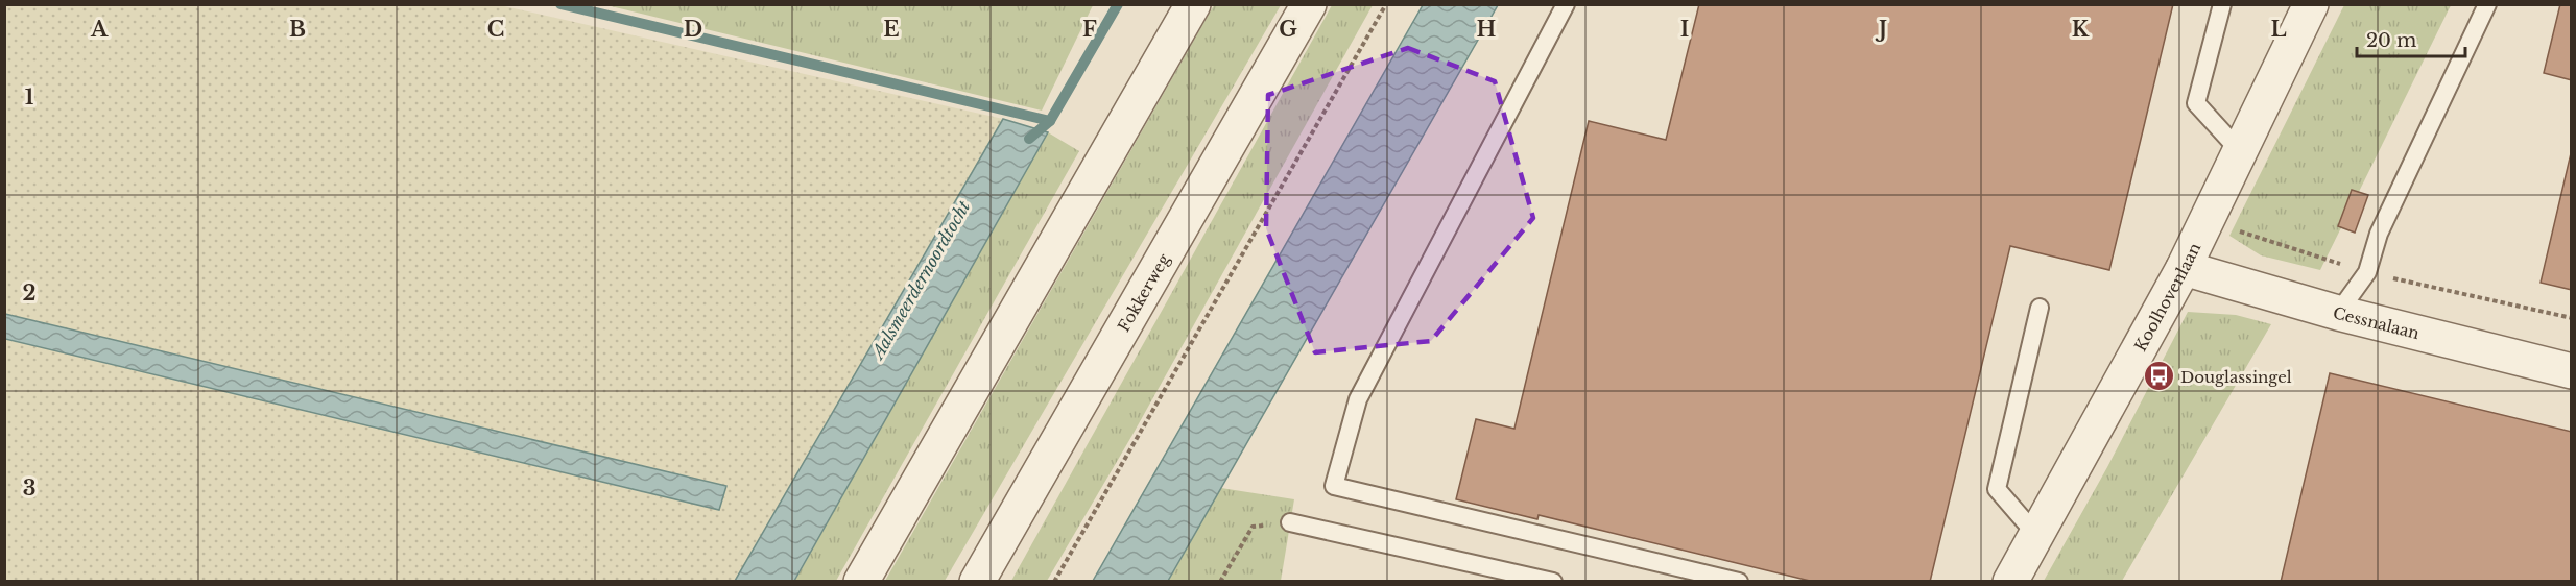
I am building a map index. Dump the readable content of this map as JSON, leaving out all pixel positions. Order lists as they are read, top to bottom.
{
  "streets": {
    "street": ["Fokkerweg", "Koolhovenlaan", "Cessnalaan"]
  },
  "crossings": [
    ["Koolhovenlaan", "Cessnalaan"]
  ],
  "water": ["Aalsmeerdernoordtocht"],
  "places": {
    "bus stop": ["Douglassingel"]
  },
  "scale_bar": "20 m",
  "grid": {
    "columns": [
      "A",
      "B",
      "C",
      "D",
      "E",
      "F",
      "G",
      "H",
      "I",
      "J",
      "K",
      "L"
    ],
    "rows": ["1", "2", "3"]
  }
}
